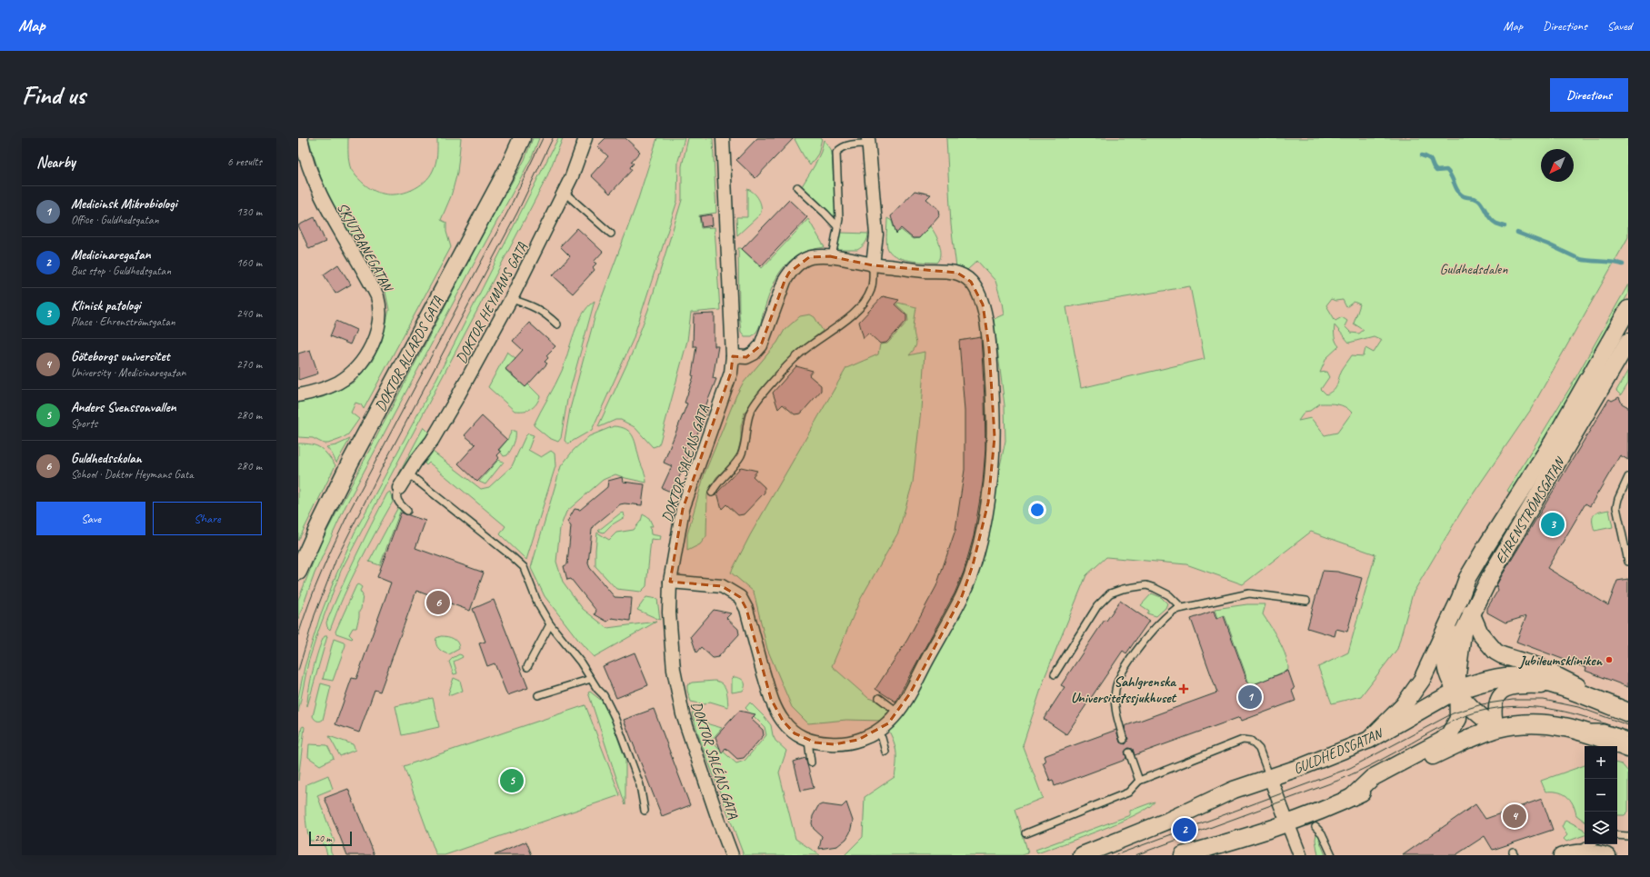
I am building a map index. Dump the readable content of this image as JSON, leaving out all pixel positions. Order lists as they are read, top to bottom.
{
  "streets": {
    "street": [
      "SKJUTBANEGATAN",
      "DOKTOR HEYMANS GATA",
      "DOKTOR ALLARDS GATA",
      "DOKTOR SALÉNS GATA",
      "EHRENSTRÖMSGATAN",
      "GULDHEDSGATAN"
    ]
  },
  "crossings": [
    ["EHRENSTRÖMSGATAN", "GULDHEDSGATAN"]
  ],
  "parks": ["Guldhedsdalen"],
  "places": {
    "other": ["Jubileumskliniken"],
    "health": ["Sahlgrenska Universitetssjukhuset"]
  },
  "scale_bar": "20 m",
  "north": "bottom left",
  "page": {
    "header": "Map",
    "nav": ["Map", "Directions", "Saved"],
    "buttons": [
      "Directions",
      ["Save", "Share"]
    ],
    "title": "Find us",
    "heading": ["Nearby", "6 results"],
    "list": [
      {
        "mark": "1",
        "name": "Medicinsk Mikrobiologi",
        "note": "Office · Guldhedsgatan",
        "value": "130 m"
      },
      {
        "mark": "2",
        "name": "Medicinaregatan",
        "note": "Bus stop · Guldhedsgatan",
        "value": "160 m"
      },
      {
        "mark": "3",
        "name": "Klinisk patologi",
        "note": "Place · Ehrenströmsgatan",
        "value": "240 m"
      },
      {
        "mark": "4",
        "name": "Göteborgs universitet",
        "note": "University · Medicinaregatan",
        "value": "270 m"
      },
      {
        "mark": "5",
        "name": "Anders Svenssonvallen",
        "note": "Sports",
        "value": "280 m"
      },
      {
        "mark": "6",
        "name": "Guldhedsskolan",
        "note": "School · Doktor Heymans Gata",
        "value": "280 m"
      }
    ],
    "pins": [
      "3",
      "6",
      "1",
      "5",
      "4",
      "2"
    ],
    "map_buttons": ["+", "−"],
    "scale": "20 m"
  }
}
